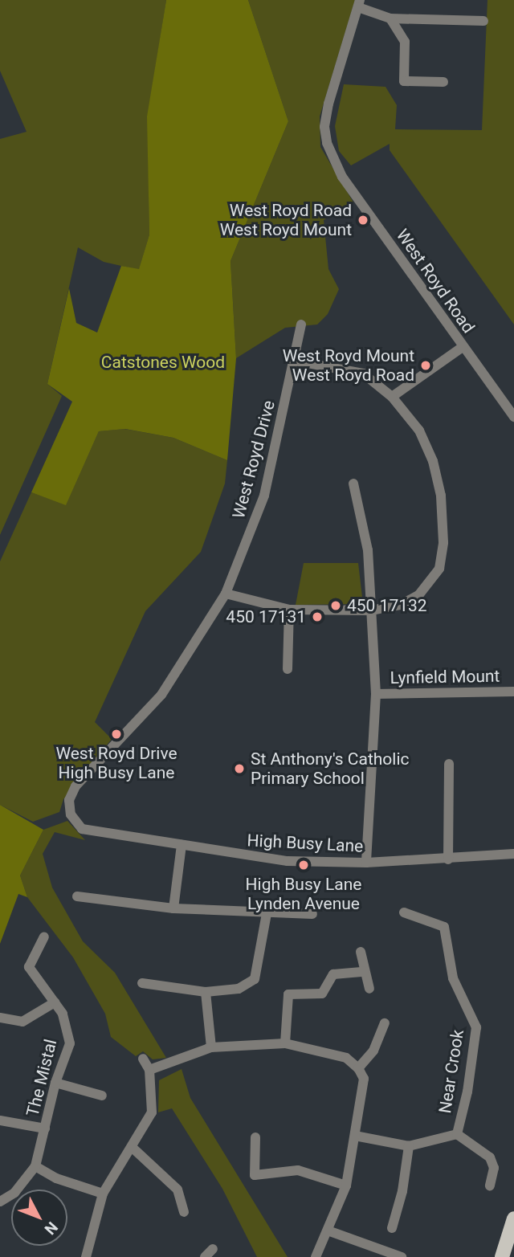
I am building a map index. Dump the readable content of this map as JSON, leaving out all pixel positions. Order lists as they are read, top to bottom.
{
  "streets": {
    "street": [
      "West Royd Road",
      "West Royd Drive",
      "Lynfield Mount",
      "High Busy Lane",
      "Near Crook",
      "The Mistal"
    ]
  },
  "crossings": [
    ["West Royd Drive", "High Busy Lane"]
  ],
  "parks": ["Catstones Wood"],
  "places": [
    "West Royd Road West Royd Mount",
    "West Royd Mount West Royd Road",
    "450 17132",
    "450 17131",
    "West Royd Drive High Busy Lane",
    "St Anthony's Catholic Primary School",
    "High Busy Lane Lynden Avenue"
  ],
  "north": "bottom right"
}
